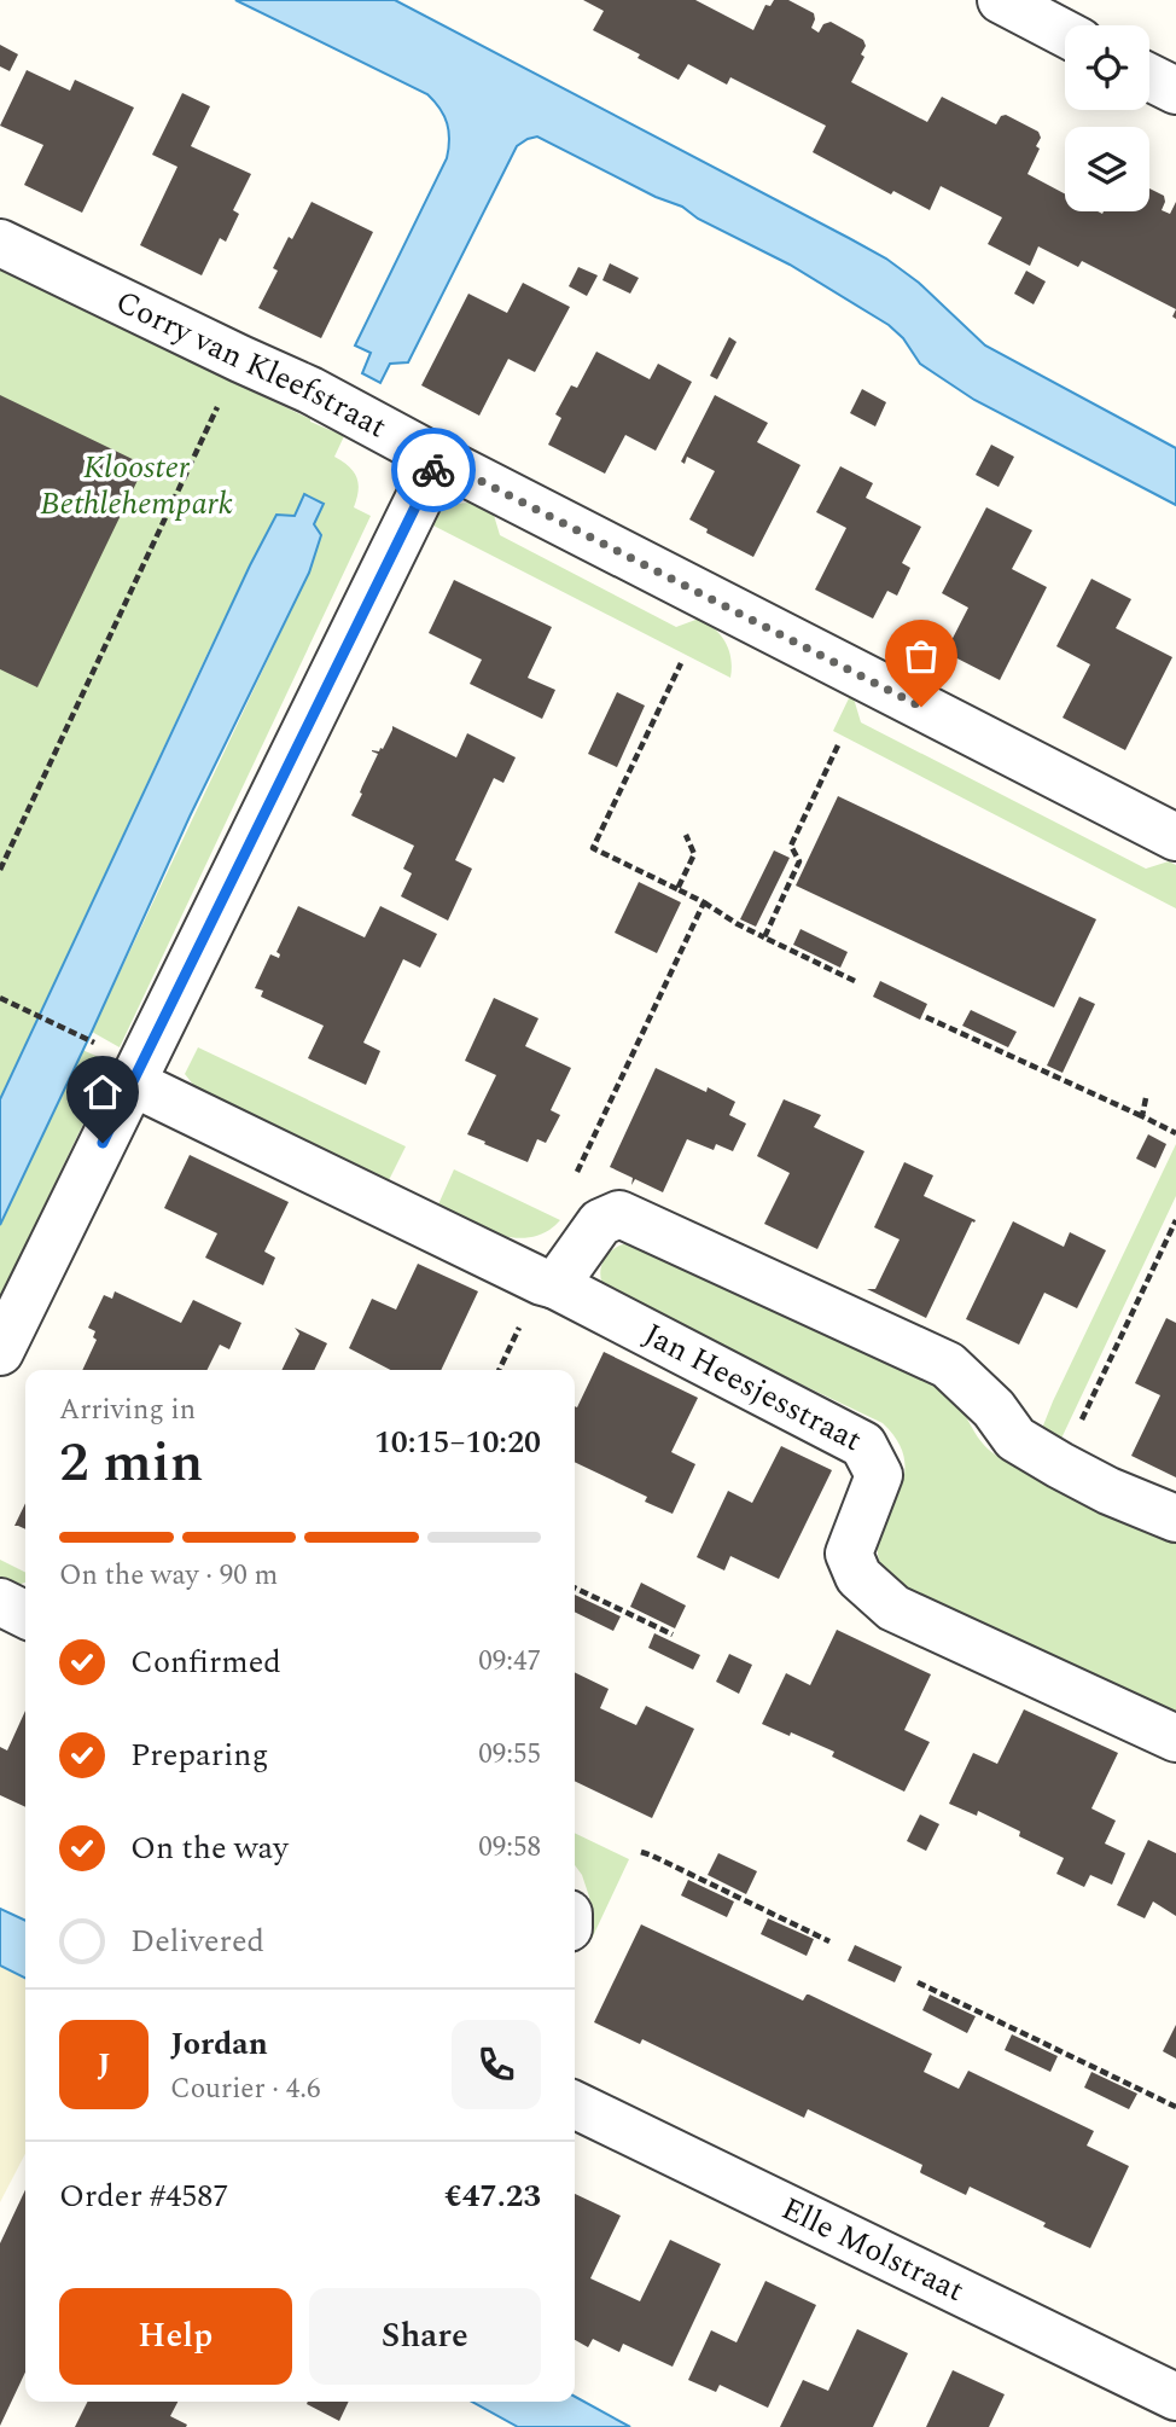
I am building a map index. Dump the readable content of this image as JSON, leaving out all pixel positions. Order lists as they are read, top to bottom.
{
  "streets": {
    "street": ["Corry van Kleefstraat", "Jan Heesjesstraat", "Elle Molstraat"]
  },
  "parks": ["Klooster Bethlehempark"],
  "page": {
    "heading": ["2 min", "Arriving in", "10:15–10:20"],
    "panel": [
      "Jordan",
      "Courier · 4.6",
      "Order #4587",
      "€47.23"
    ],
    "bar": "On the way · 90 m",
    "list": [
      ["Confirmed", "09:47"],
      ["Preparing", "09:55"],
      ["On the way", "09:58"],
      "Delivered"
    ],
    "round": "J",
    "buttons": ["Help", "Share"]
  }
}
